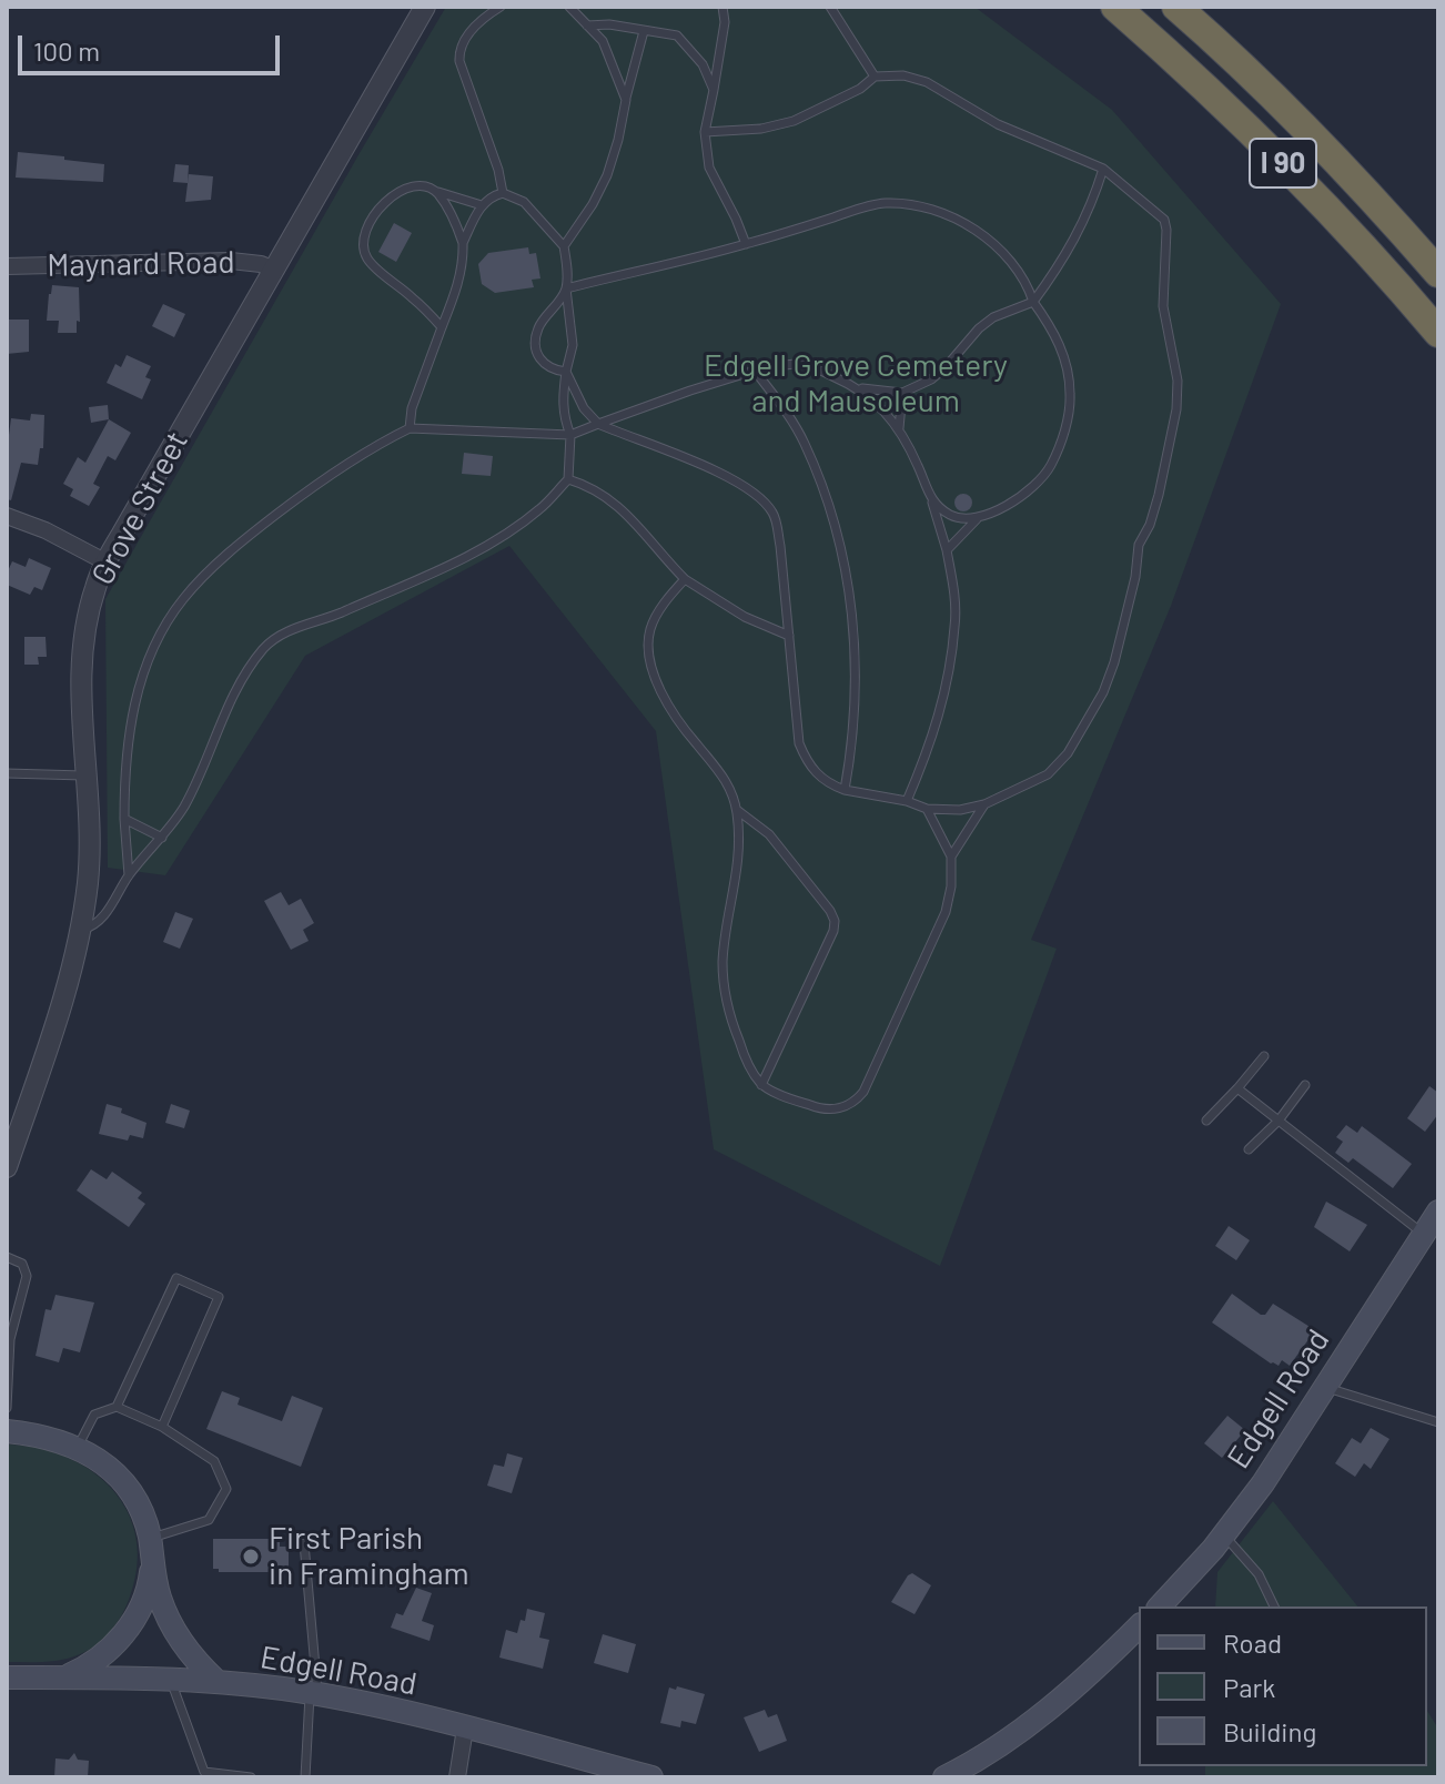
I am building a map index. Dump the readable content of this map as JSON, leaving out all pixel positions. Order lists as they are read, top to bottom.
{
  "streets": {
    "highway": ["I 90"],
    "main road": ["Edgell Road"],
    "street": ["Maynard Road", "Grove Street"]
  },
  "crossings": [
    ["Maynard Road", "Grove Street"]
  ],
  "parks": ["Edgell Grove Cemetery and Mausoleum"],
  "places": ["First Parish in Framingham"],
  "legend": ["Road", "Park", "Building"],
  "scale_bar": "100 m"
}
